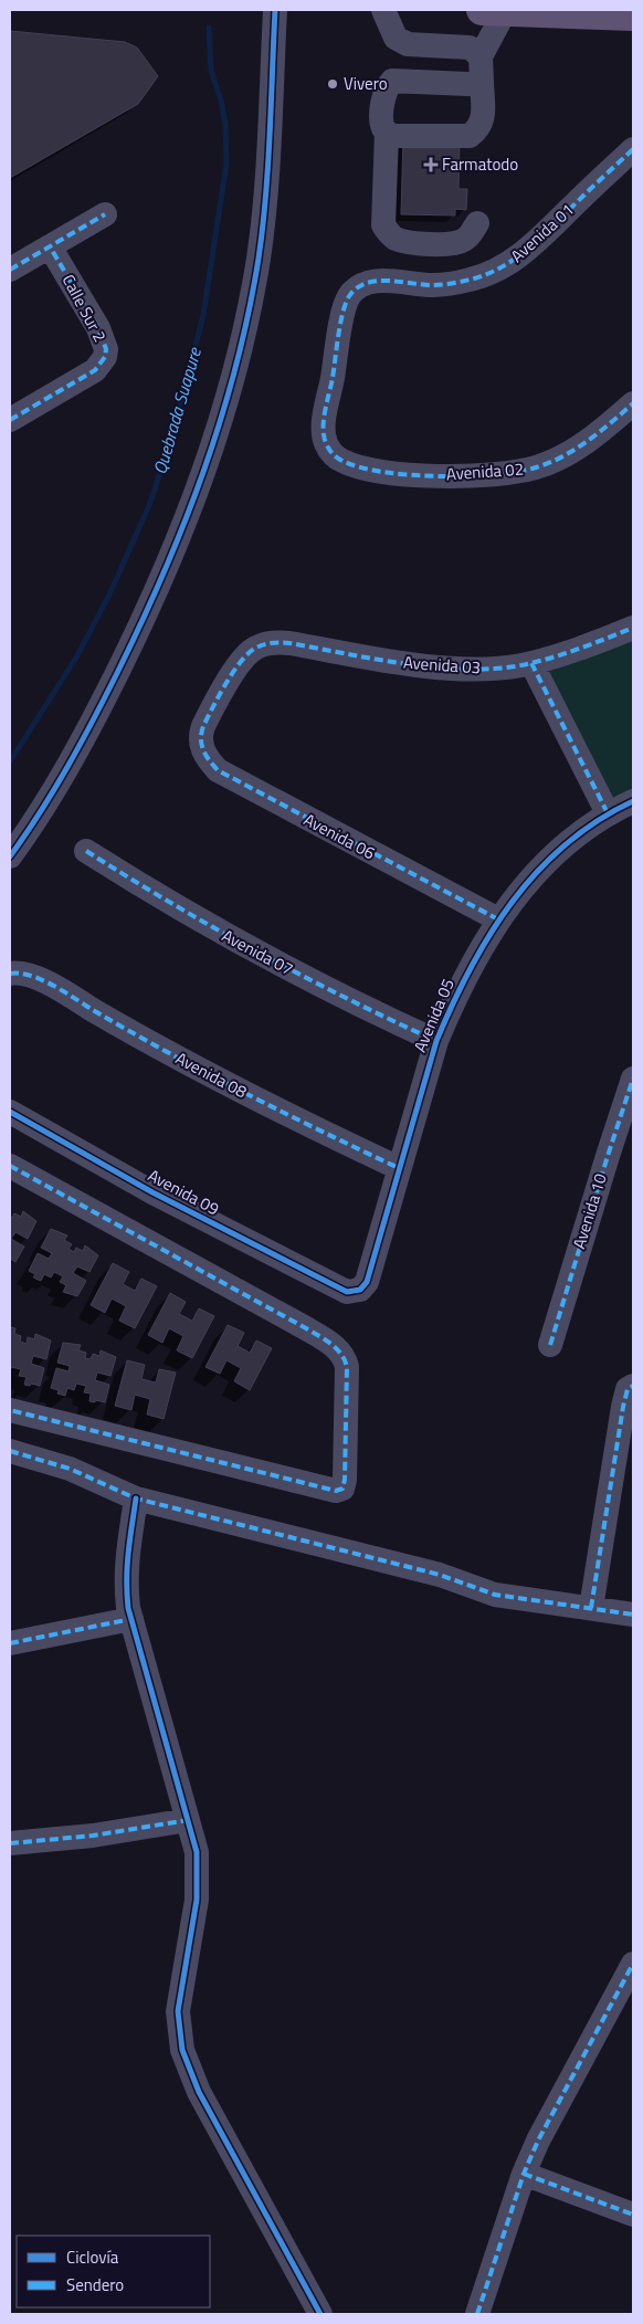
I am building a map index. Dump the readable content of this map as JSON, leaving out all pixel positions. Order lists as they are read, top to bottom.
{
  "streets": {
    "street": [
      "Avenida 01",
      "Calle Sur 2",
      "Avenida 02",
      "Avenida 03",
      "Avenida 06",
      "Avenida 07",
      "Avenida 05",
      "Avenida 08",
      "Avenida 09",
      "Avenida 10"
    ]
  },
  "crossings": [
    ["Avenida 01", "Avenida 02"],
    ["Avenida 03", "Avenida 06"],
    ["Avenida 06", "Avenida 05"],
    ["Avenida 07", "Avenida 05"],
    ["Avenida 05", "Avenida 08"],
    ["Avenida 05", "Avenida 09"]
  ],
  "water": ["Quebrada Suapure"],
  "places": {
    "other": ["Vivero"],
    "health": ["Farmatodo"]
  },
  "legend": ["Ciclovía", "Sendero"]
}
